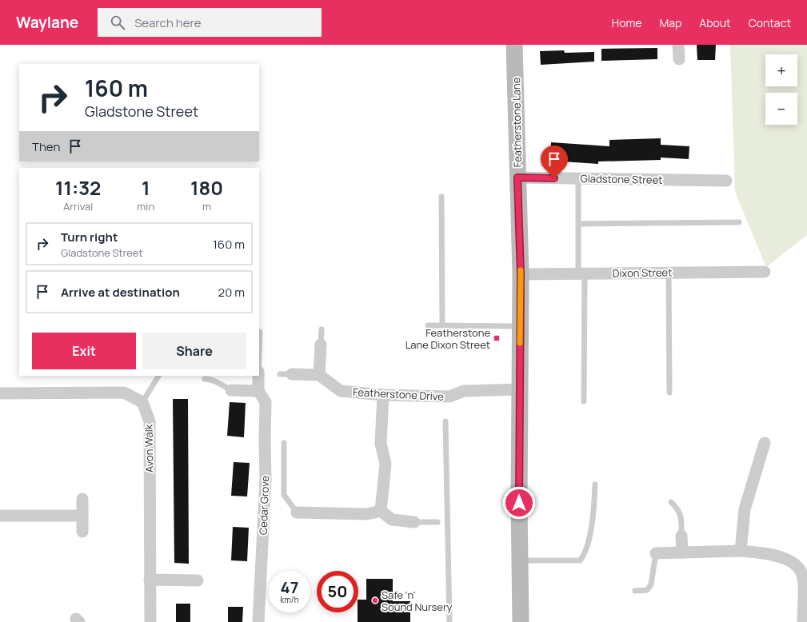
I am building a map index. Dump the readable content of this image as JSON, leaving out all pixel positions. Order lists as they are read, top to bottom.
{
  "streets": {
    "main road": ["Featherstone Lane"],
    "street": [
      "Gladstone Street",
      "Dixon Street",
      "Featherstone Drive",
      "Avon Walk",
      "Cedar Grove"
    ]
  },
  "crossings": [
    ["Featherstone Lane", "Gladstone Street"],
    ["Featherstone Lane", "Dixon Street"],
    ["Featherstone Lane", "Featherstone Drive"]
  ],
  "places": {
    "transit": ["Featherstone Lane Dixon Street"],
    "other": ["Safe 'n' Sound Nursery"]
  },
  "page": {
    "header": "Waylane",
    "search": "Search here",
    "nav": [
      "Home",
      "Map",
      "About",
      "Contact"
    ],
    "map_buttons": ["+", "−"],
    "turn": ["160 m", "Gladstone Street"],
    "then": "Then",
    "eta": [
      "11:32",
      "Arrival",
      "1",
      "min",
      "180",
      "m"
    ],
    "list": [
      {
        "name": "Turn right",
        "note": "Gladstone Street",
        "value": "160 m"
      },
      {
        "name": "Arrive at destination",
        "value": "20 m"
      }
    ],
    "buttons": ["Exit", "Share"],
    "speed": "47 km/h",
    "limit": "50"
  }
}
